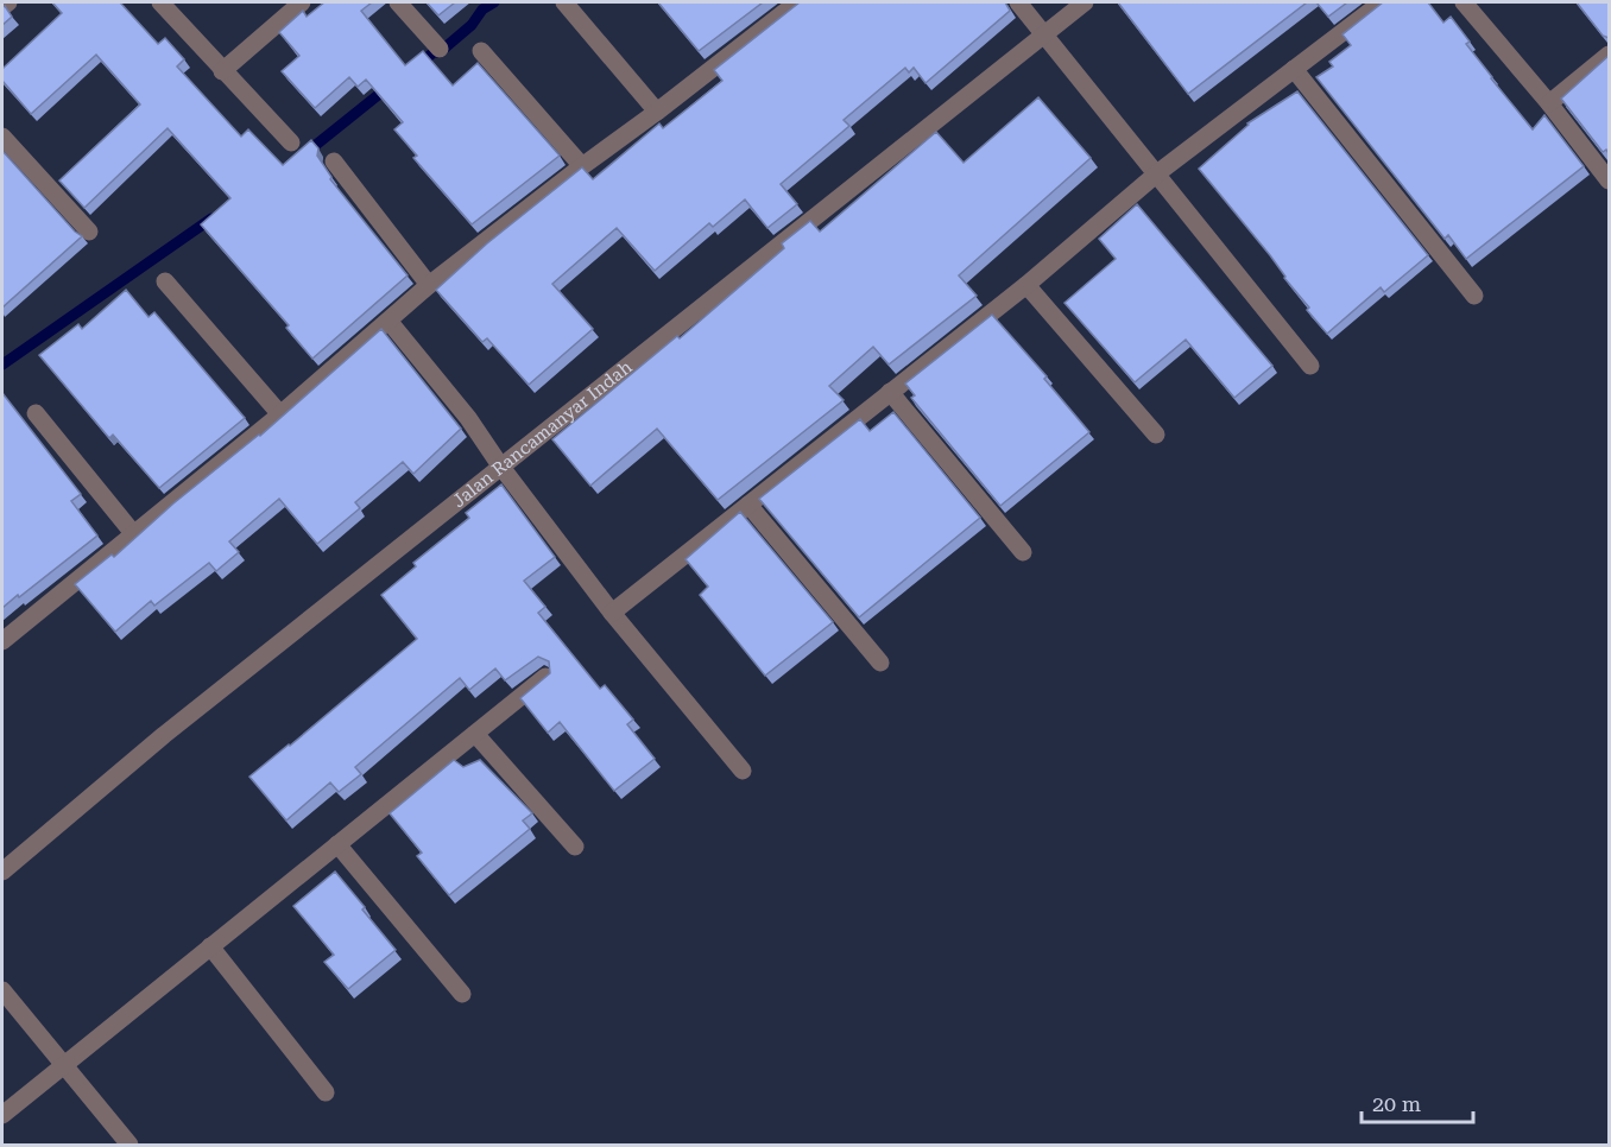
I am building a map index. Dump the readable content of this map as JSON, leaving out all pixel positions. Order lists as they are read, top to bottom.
{
  "streets": {
    "street": ["Jalan Rancamanyar Indah"]
  },
  "scale_bar": "20 m"
}
